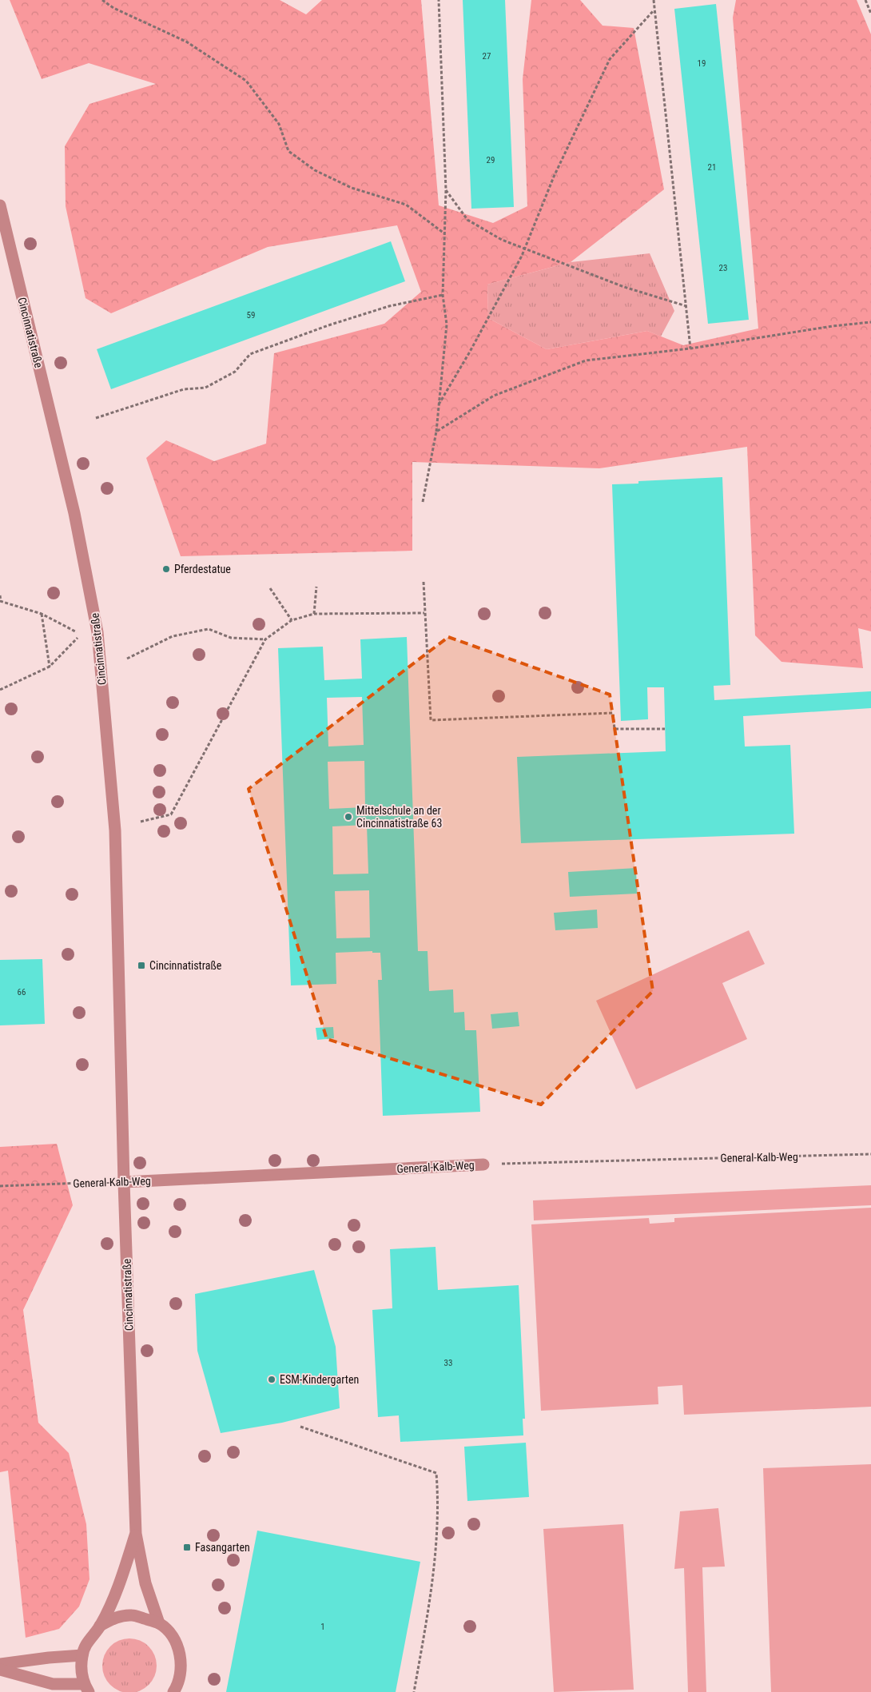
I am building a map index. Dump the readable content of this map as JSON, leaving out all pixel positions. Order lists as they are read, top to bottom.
{
  "streets": {
    "street": ["Cincinnatistraße", "General-Kalb-Weg"]
  },
  "crossings": [
    ["Cincinnatistraße", "General-Kalb-Weg"]
  ],
  "places": {
    "other": ["Pferdestatue", "Mittelschule an der Cincinnatistraße 63", "ESM-Kindergarten"],
    "transit": ["Cincinnatistraße", "Fasangarten"]
  },
  "house_numbers": [
    "27",
    "19",
    "29",
    "21",
    "23",
    "59",
    "66",
    "33",
    "1"
  ]
}
